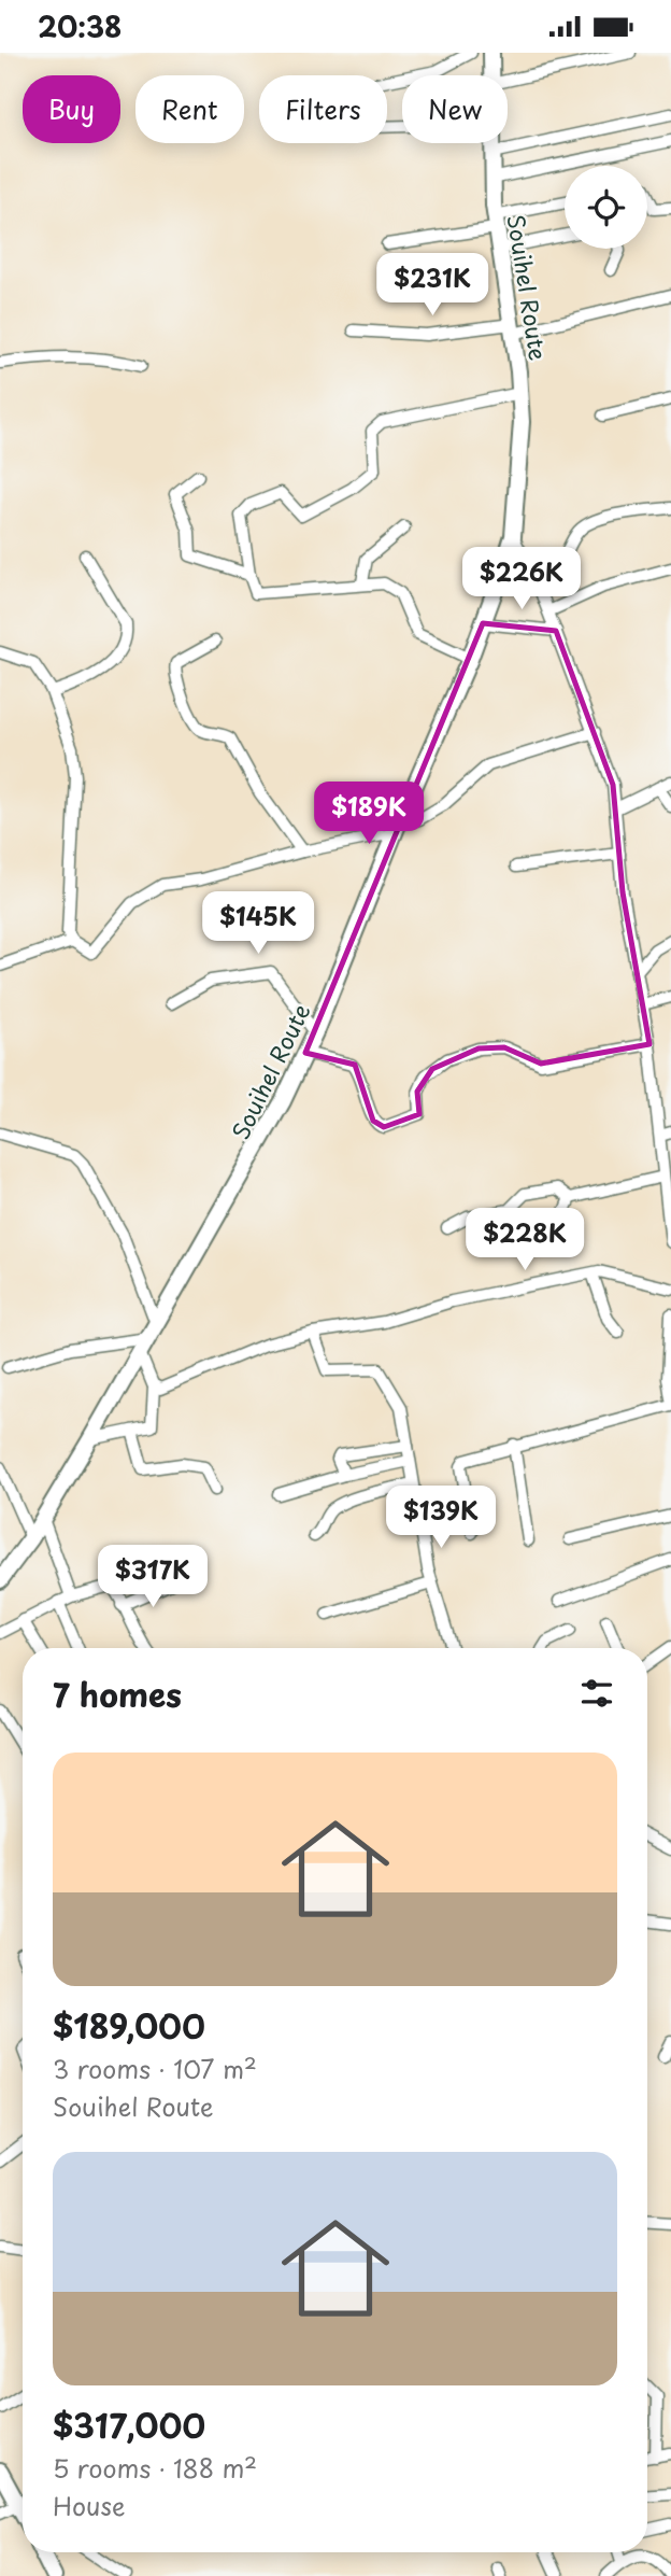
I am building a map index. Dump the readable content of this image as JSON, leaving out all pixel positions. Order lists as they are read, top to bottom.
{
  "streets": {
    "main road": ["Souihel Route"]
  },
  "page": {
    "status": "20:38",
    "chip": [
      "Buy",
      "Rent",
      "Filters",
      "New"
    ],
    "price": [
      "$231K",
      "$226K",
      "$189K",
      "$145K",
      "$228K",
      "$139K",
      "$317K"
    ],
    "heading": "7 homes",
    "list": [
      {
        "name": "$189,000",
        "note": "3 rooms · 107 m² · Souihel Route"
      },
      {
        "name": "$317,000",
        "note": "5 rooms · 188 m² · House"
      }
    ]
  }
}
